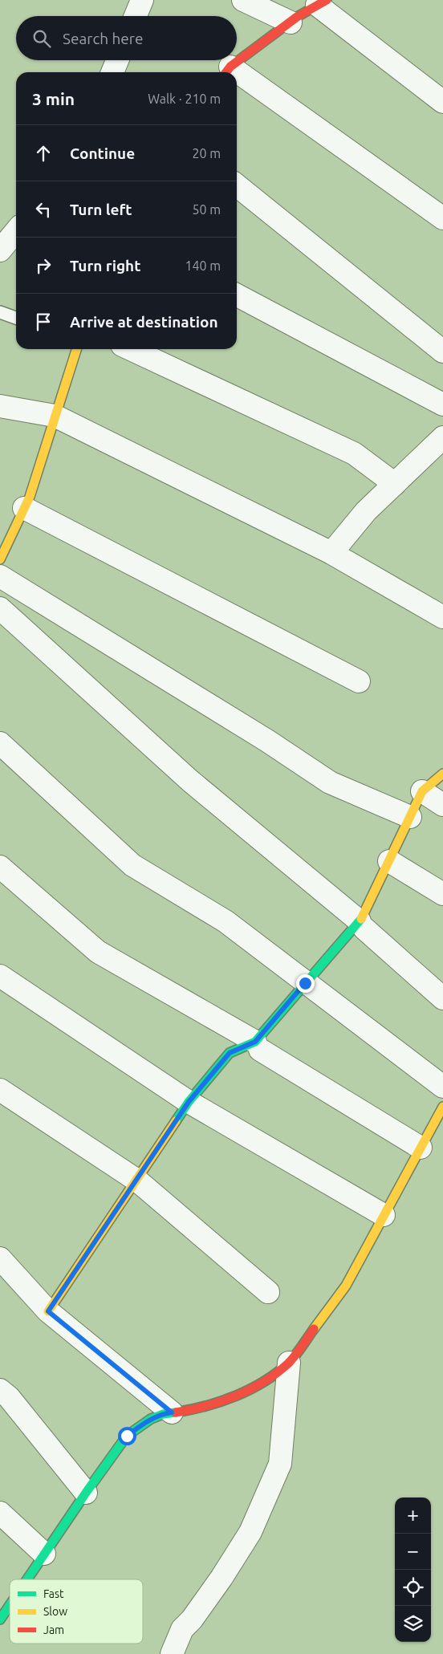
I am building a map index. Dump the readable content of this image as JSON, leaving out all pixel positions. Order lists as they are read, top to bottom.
{
  "legend": ["Fast", "Slow", "Jam"],
  "page": {
    "search": "Search here",
    "heading": ["3 min", "Walk · 210 m"],
    "list": [
      ["Continue", "20 m"],
      ["Turn left", "50 m"],
      ["Turn right", "140 m"],
      "Arrive at destination"
    ],
    "map_buttons": ["+", "−"]
  }
}
